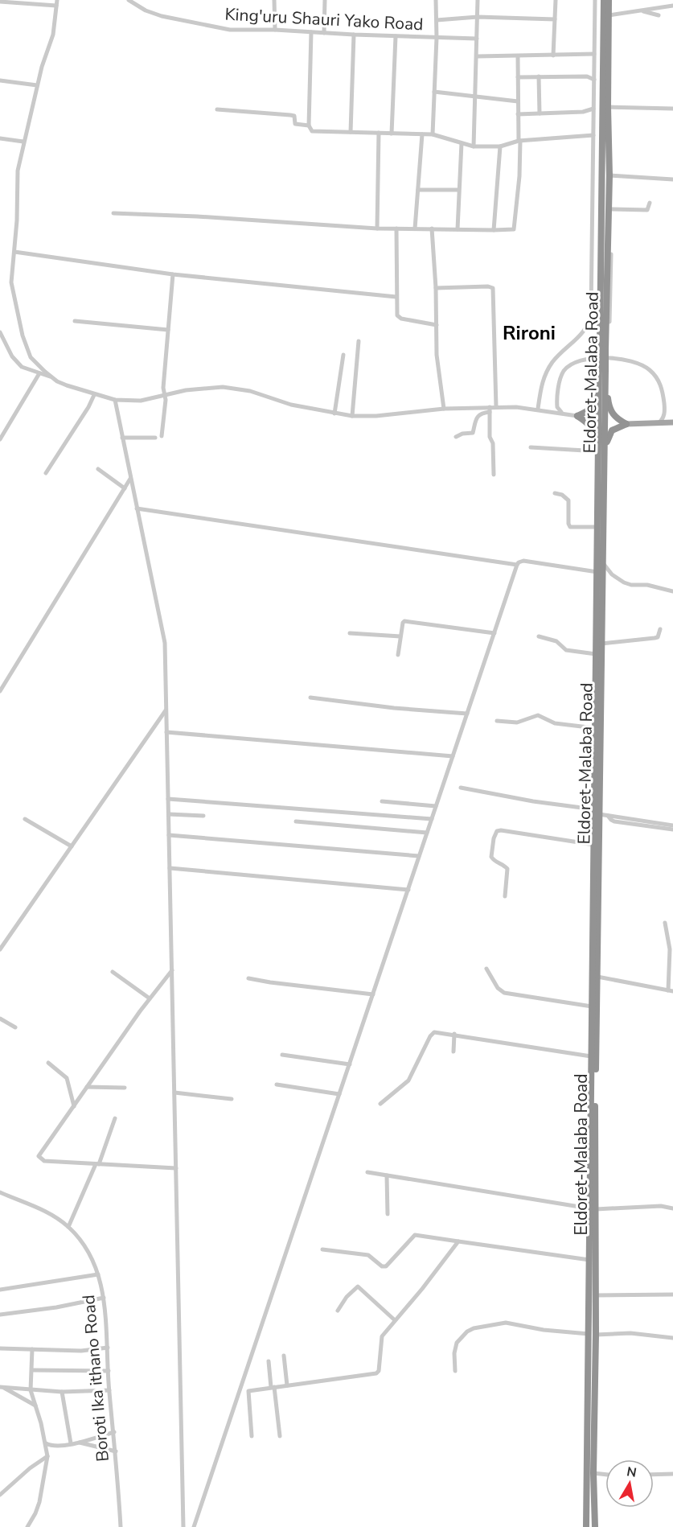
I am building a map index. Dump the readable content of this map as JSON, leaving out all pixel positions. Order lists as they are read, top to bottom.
{
  "streets": {
    "highway": ["Eldoret-Malaba Road"],
    "street": ["King'uru Shauri Yako Road", "Boroti Ika ithano Road"]
  },
  "districts": ["Rironi"],
  "north": "top"
}
